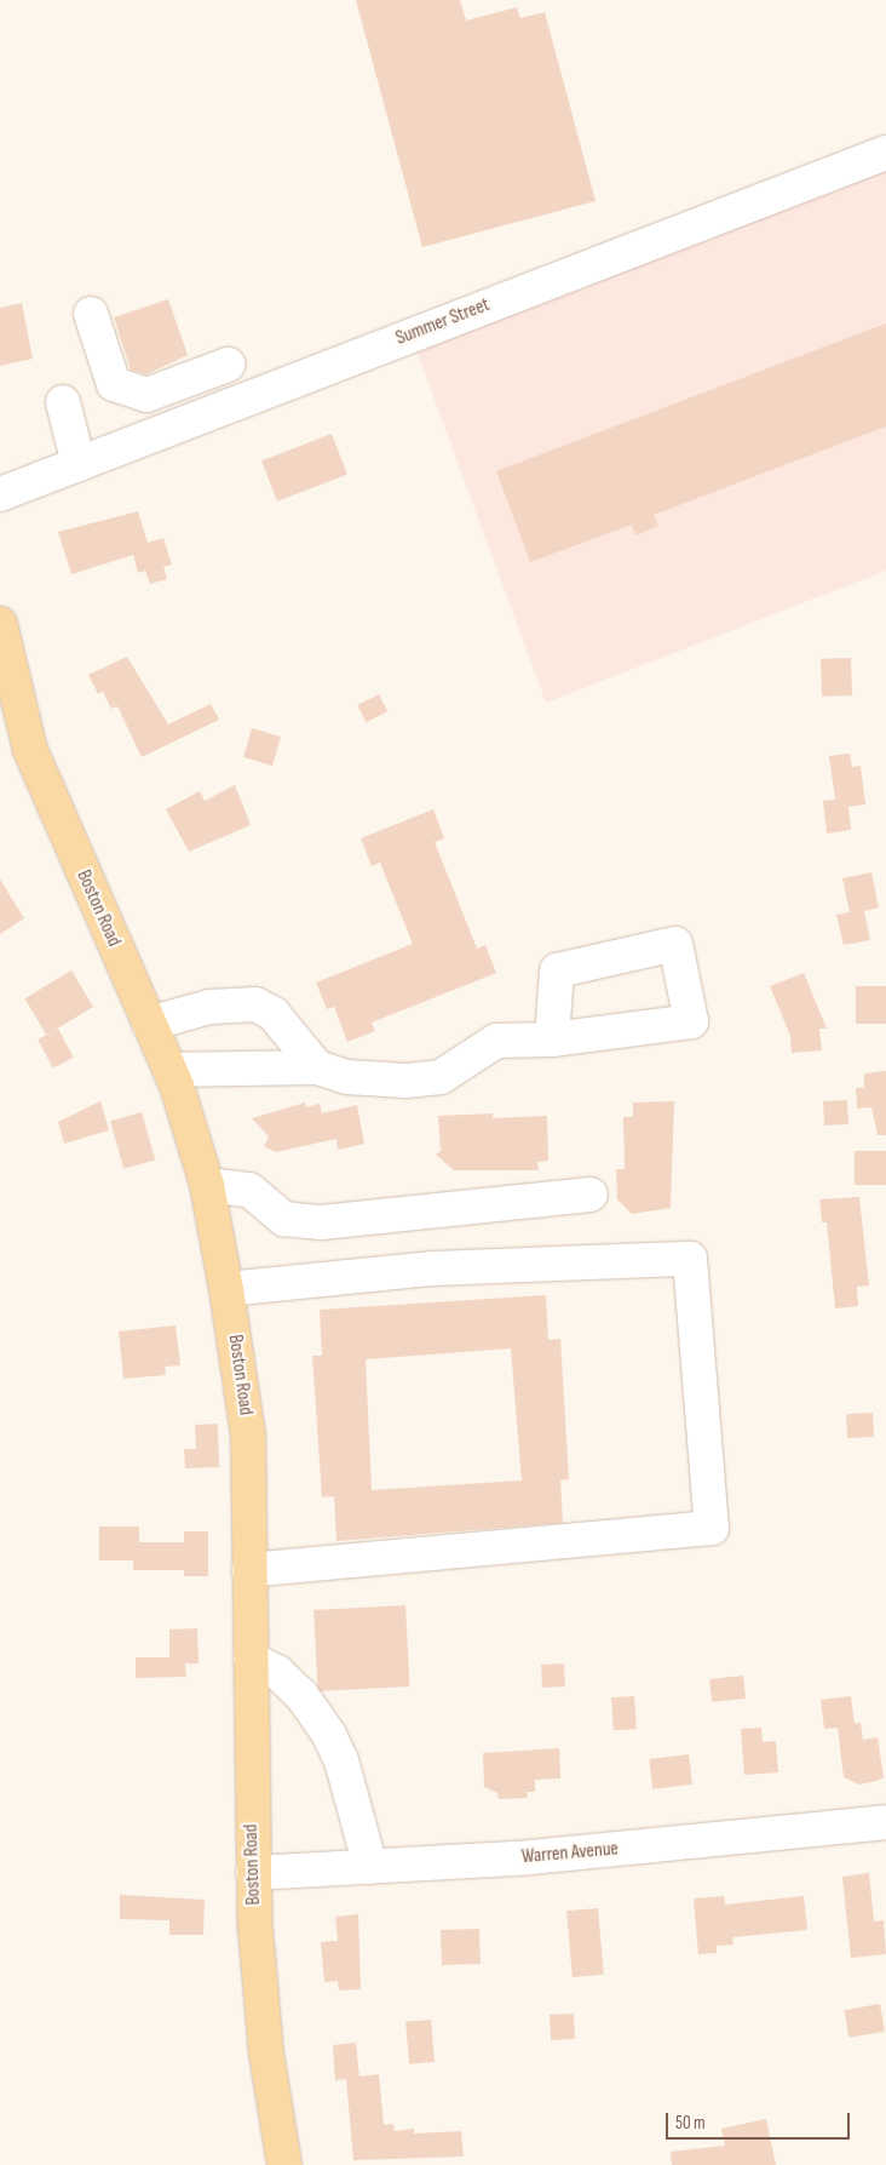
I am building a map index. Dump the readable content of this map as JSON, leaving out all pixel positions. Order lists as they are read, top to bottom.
{
  "streets": {
    "main road": ["Boston Road"],
    "street": ["Summer Street", "Warren Avenue"]
  },
  "crossings": [
    ["Boston Road", "Warren Avenue"]
  ],
  "scale_bar": "50 m"
}
